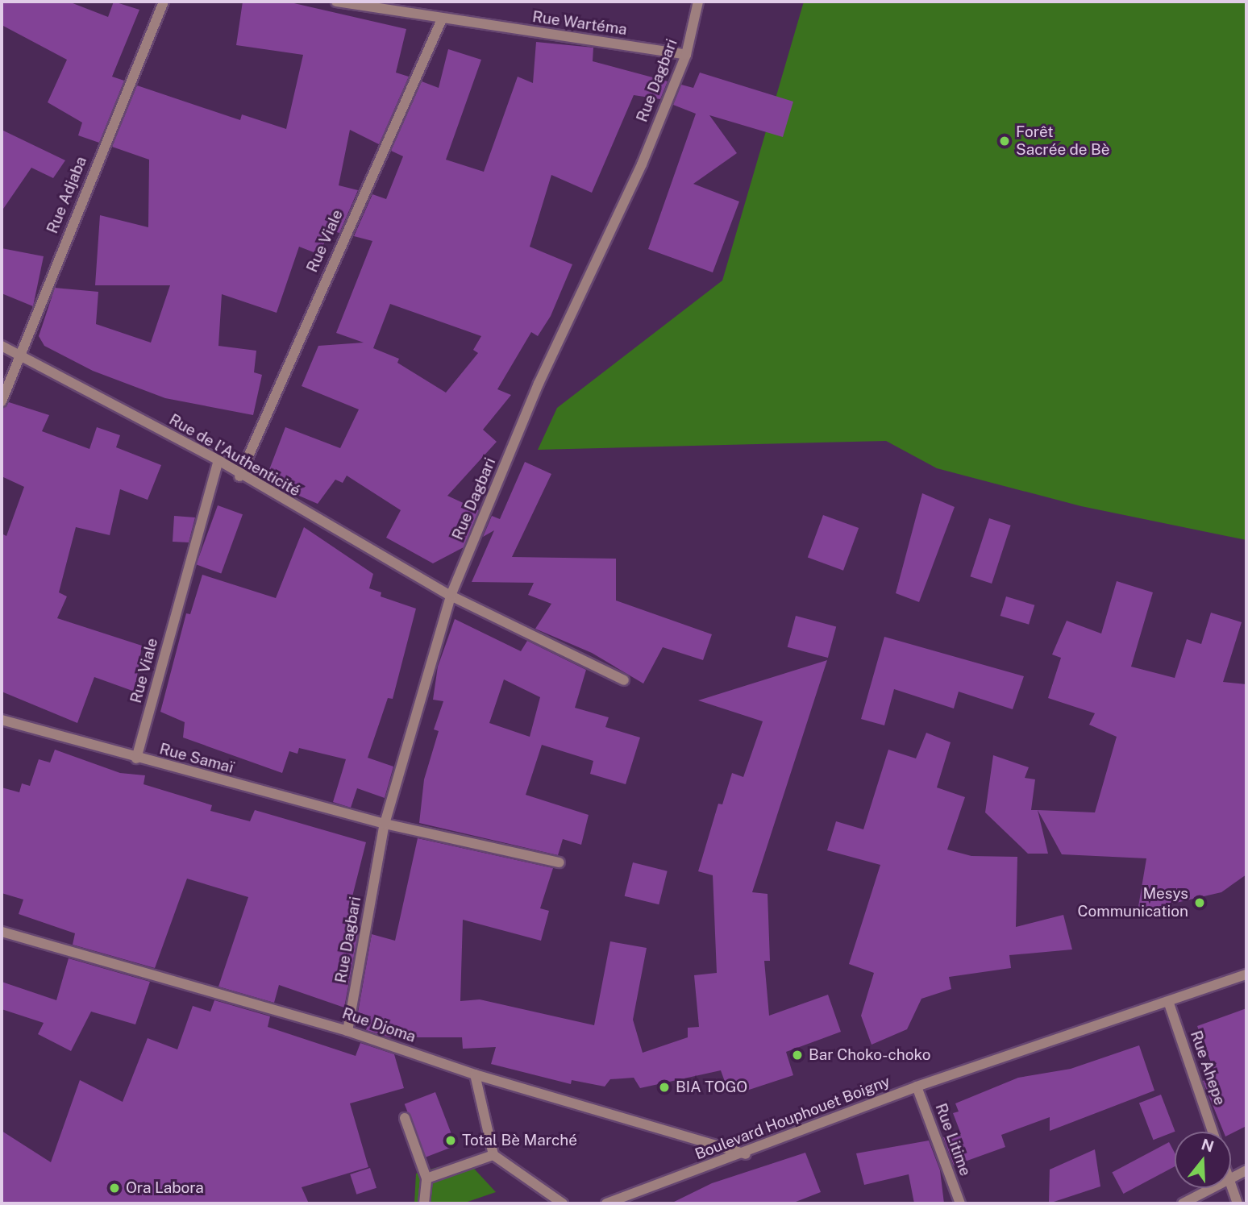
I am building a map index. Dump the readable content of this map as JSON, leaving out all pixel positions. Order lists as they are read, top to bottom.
{
  "streets": {
    "street": [
      "Rue Wartéma",
      "Rue Dagbari",
      "Rue Adjaba",
      "Rue Viale",
      "Rue de l'Authenticité",
      "Rue Samaï",
      "Rue Djoma",
      "Rue Ahepe",
      "Boulevard Houphouet Boigny",
      "Rue Litime"
    ]
  },
  "crossings": [
    ["Rue Wartéma", "Rue Dagbari"],
    ["Rue Wartéma", "Rue Viale"],
    ["Rue Dagbari", "Rue de l'Authenticité"],
    ["Rue Dagbari", "Rue Samaï"],
    ["Rue Dagbari", "Rue Djoma"],
    ["Rue Adjaba", "Rue de l'Authenticité"],
    ["Rue Viale", "Rue de l'Authenticité"],
    ["Rue Viale", "Rue Samaï"],
    ["Rue Djoma", "Boulevard Houphouet Boigny"],
    ["Rue Ahepe", "Boulevard Houphouet Boigny"],
    ["Boulevard Houphouet Boigny", "Rue Litime"]
  ],
  "places": [
    "Forêt Sacrée de Bè",
    "Mesys Communication",
    "Bar Choko-choko",
    "BIA TOGO",
    "Total Bè Marché",
    "Ora Labora"
  ],
  "north": "top"
}
